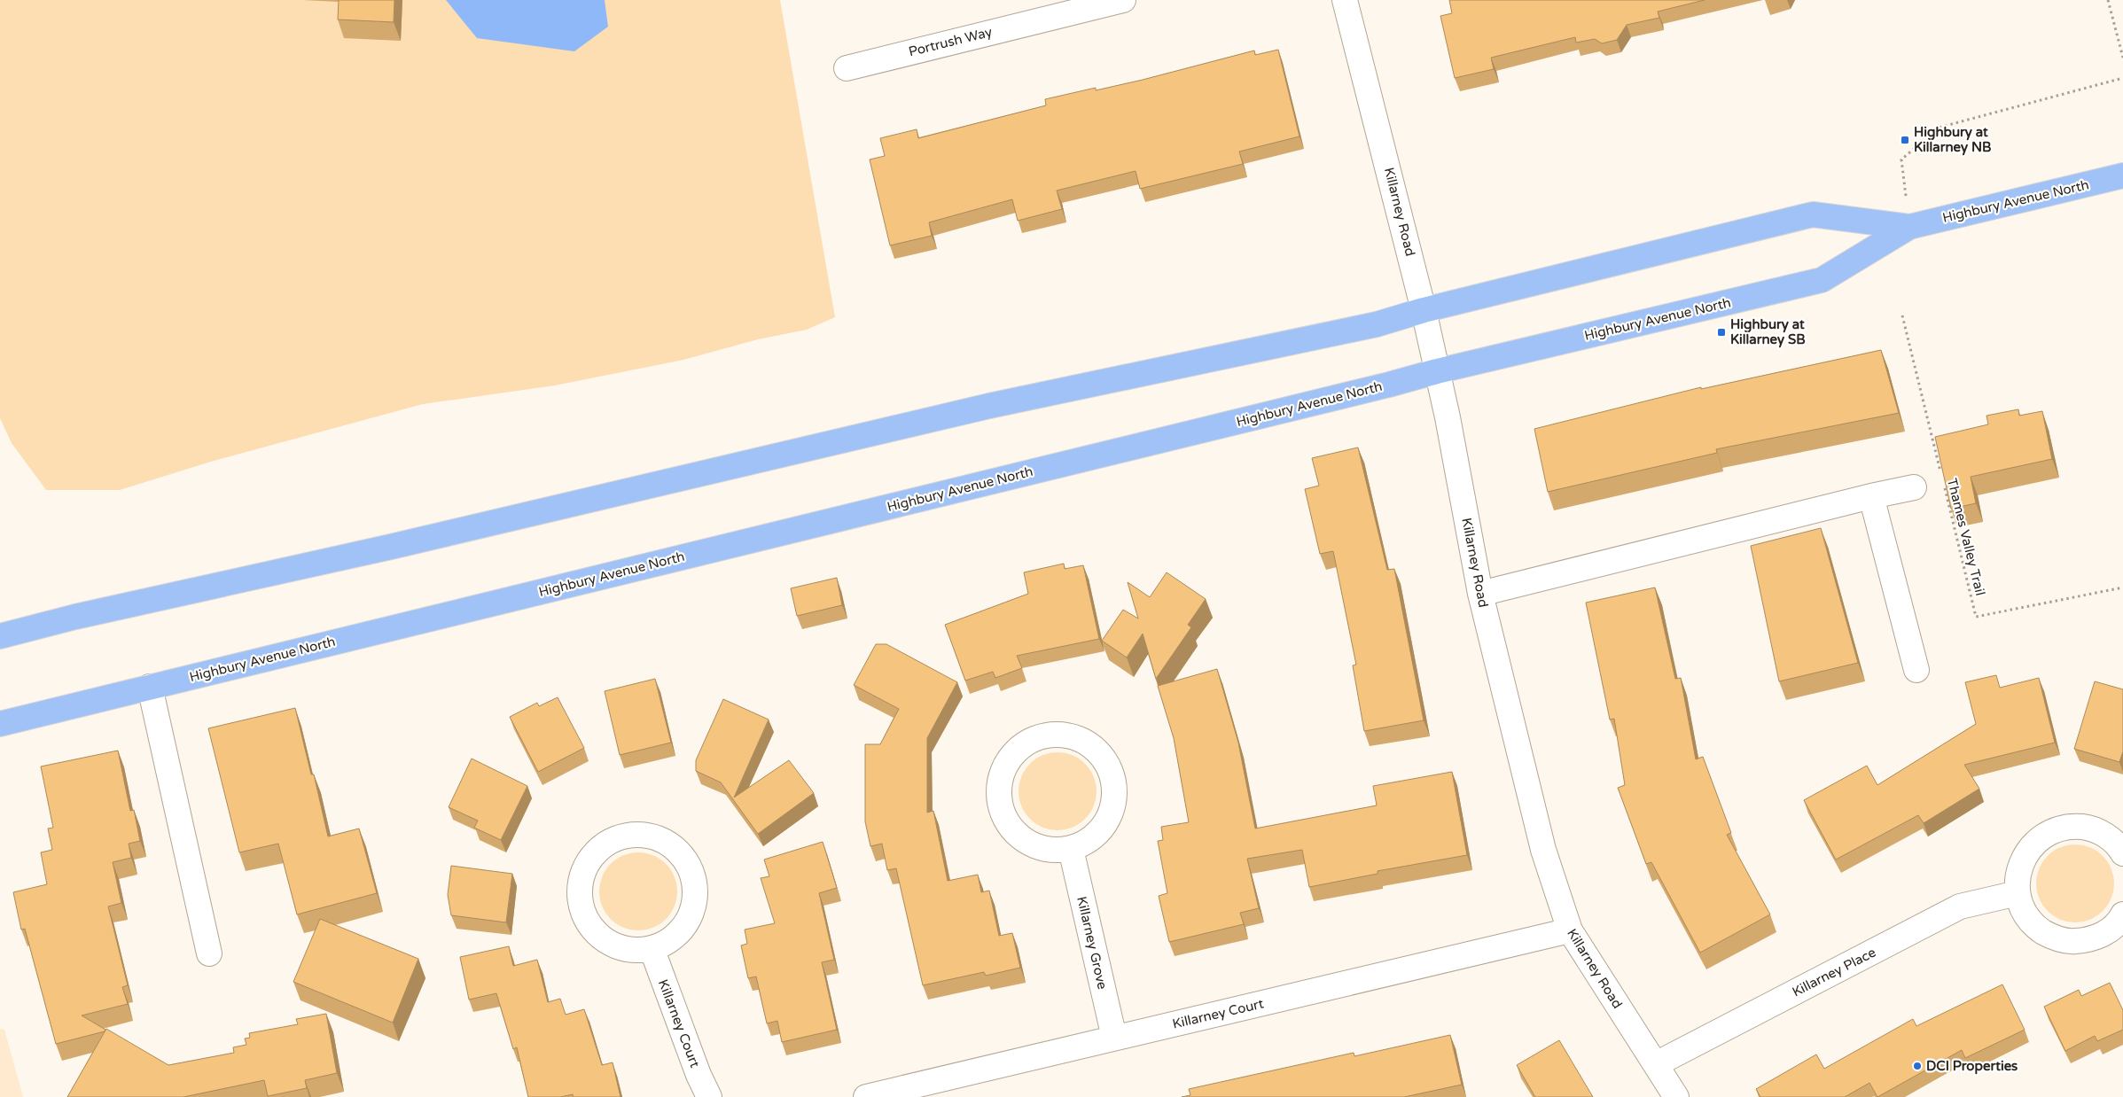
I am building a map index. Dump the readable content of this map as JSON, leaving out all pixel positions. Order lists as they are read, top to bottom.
{
  "streets": {
    "main road": ["Highbury Avenue North"],
    "street": [
      "Portrush Way",
      "Killarney Road",
      "Killarney Grove",
      "Killarney Place",
      "Killarney Court"
    ],
    "path": ["Thames Valley Trail"]
  },
  "crossings": [
    ["Highbury Avenue North", "Killarney Road"],
    ["Killarney Road", "Killarney Place"],
    ["Killarney Road", "Killarney Court"],
    ["Killarney Grove", "Killarney Court"]
  ],
  "places": {
    "transit": ["Highbury at Killarney NB", "Highbury at Killarney SB"],
    "other": ["DCI Properties"]
  }
}
